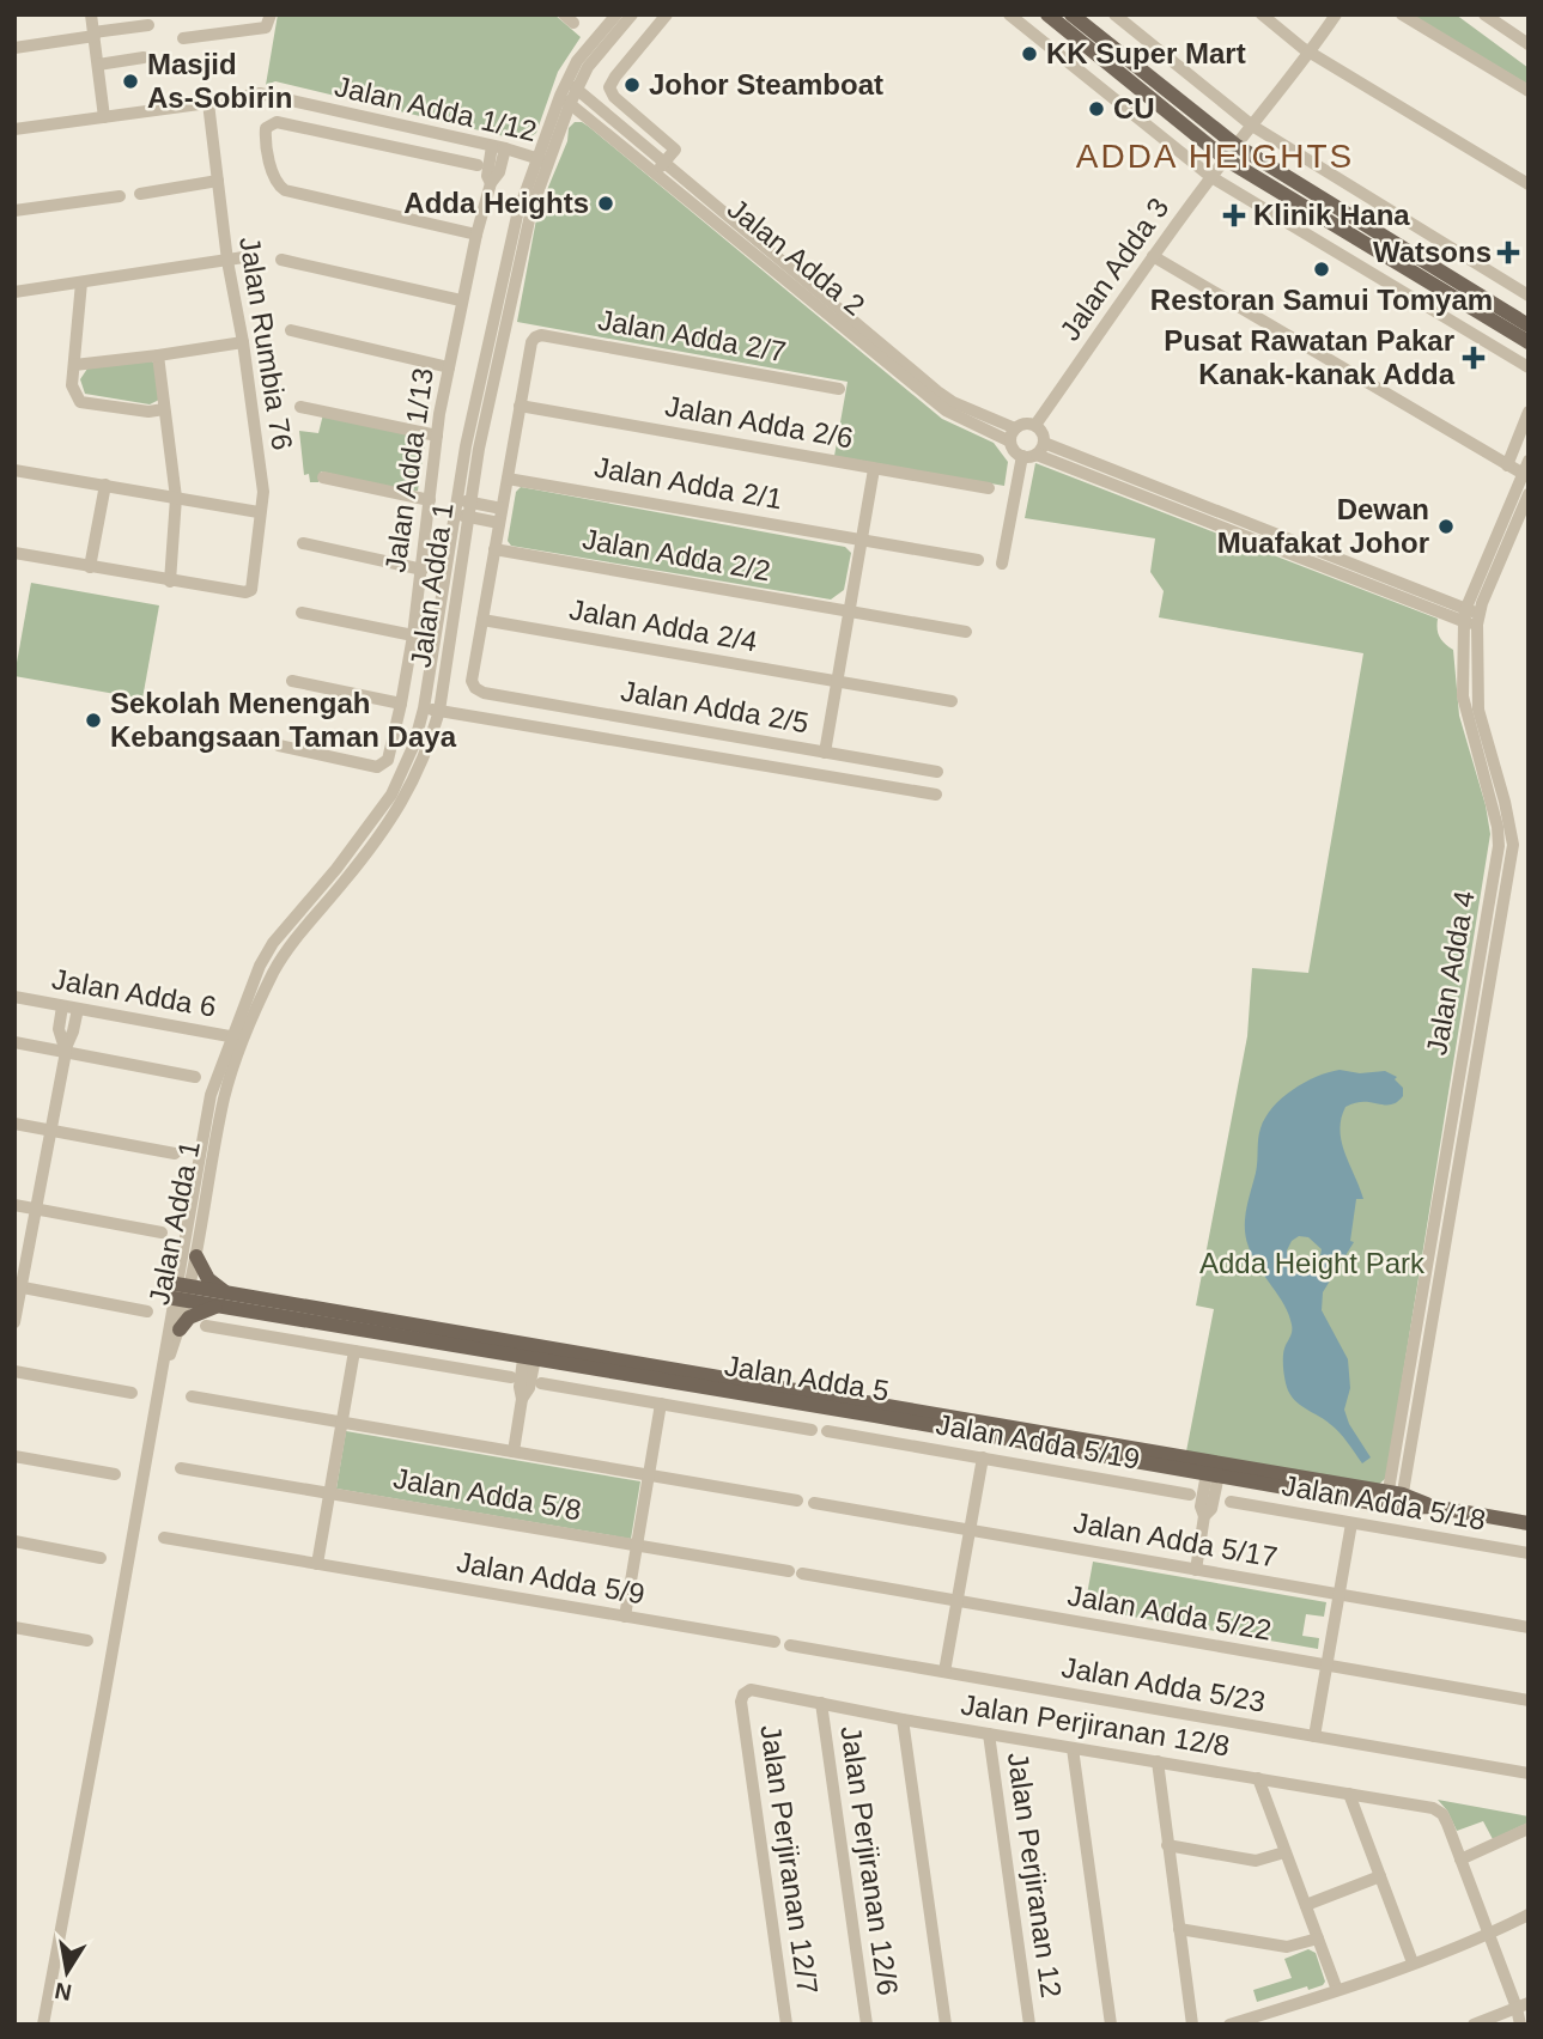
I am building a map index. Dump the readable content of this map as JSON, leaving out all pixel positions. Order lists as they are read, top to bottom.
{
  "streets": {
    "main road": ["Jalan Adda 5"],
    "street": [
      "Jalan Adda 1/12",
      "Jalan Adda 2",
      "Jalan Adda 3",
      "Jalan Adda 2/7",
      "Jalan Rumbia 76",
      "Jalan Adda 2/6",
      "Jalan Adda 1/13",
      "Jalan Adda 2/1",
      "Jalan Adda 2/2",
      "Jalan Adda 1",
      "Jalan Adda 2/4",
      "Jalan Adda 2/5",
      "Jalan Adda 4",
      "Jalan Adda 6",
      "Jalan Adda 5/19",
      "Jalan Adda 5/8",
      "Jalan Adda 5/18",
      "Jalan Adda 5/17",
      "Jalan Adda 5/9",
      "Jalan Adda 5/22",
      "Jalan Adda 5/23",
      "Jalan Perjiranan 12/8",
      "Jalan Perjiranan 12/7",
      "Jalan Perjiranan 12/6",
      "Jalan Perjiranan 12"
    ]
  },
  "crossings": [
    ["Jalan Adda 1/12", "Jalan Rumbia 76"],
    ["Jalan Adda 1/12", "Jalan Adda 1/13"],
    ["Jalan Adda 1/12", "Jalan Adda 1"],
    ["Jalan Adda 2", "Jalan Adda 3"],
    ["Jalan Adda 2", "Jalan Adda 1"],
    ["Jalan Adda 2/7", "Jalan Adda 2/6"],
    ["Jalan Adda 1", "Jalan Adda 6"],
    ["Jalan Adda 1", "Jalan Adda 5"],
    ["Jalan Adda 2/4", "Jalan Adda 2/5"],
    ["Jalan Adda 4", "Jalan Adda 5"],
    ["Jalan Perjiranan 12/8", "Jalan Perjiranan 12/7"],
    ["Jalan Perjiranan 12/8", "Jalan Perjiranan 12/6"],
    ["Jalan Perjiranan 12/8", "Jalan Perjiranan 12"]
  ],
  "districts": ["ADDA HEIGHTS"],
  "parks": ["Adda Height Park"],
  "places": {
    "other": [
      "KK Super Mart",
      "Masjid As-Sobirin",
      "Johor Steamboat",
      "CU",
      "Adda Heights",
      "Restoran Samui Tomyam",
      "Dewan Muafakat Johor",
      "Sekolah Menengah Kebangsaan Taman Daya"
    ],
    "health": ["Klinik Hana", "Watsons", "Pusat Rawatan Pakar Kanak-kanak Adda"]
  },
  "north": "bottom"
}
